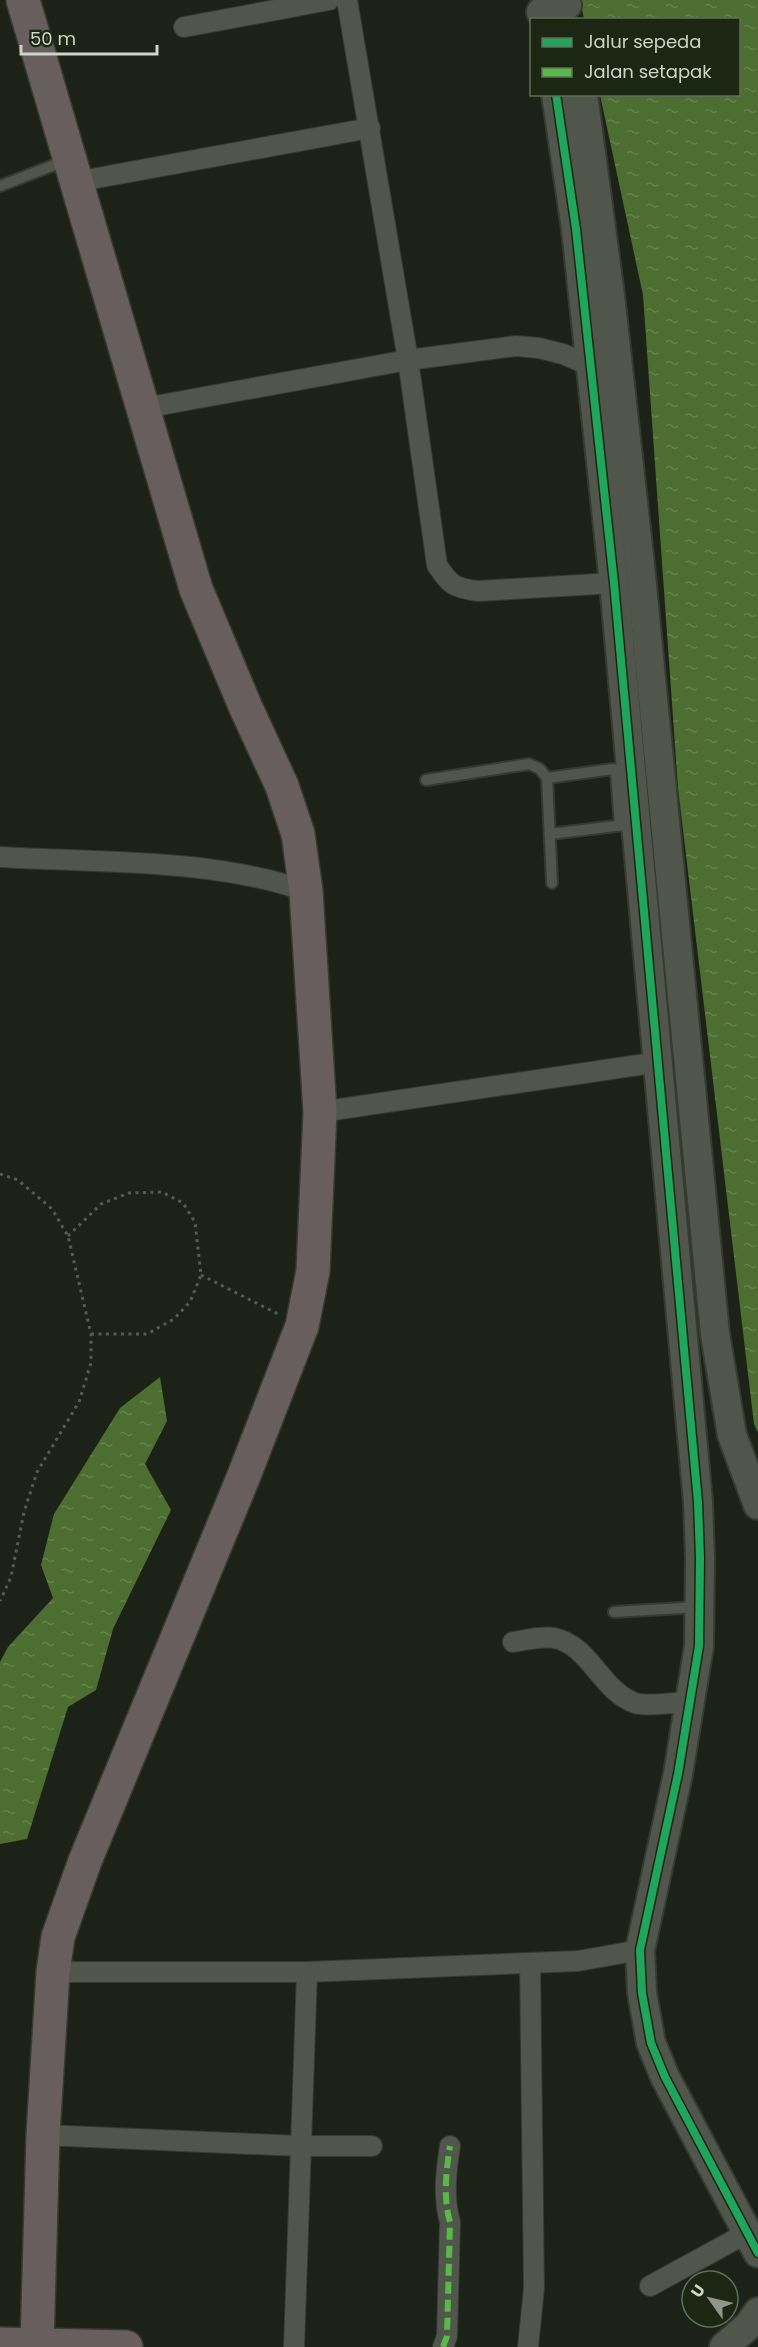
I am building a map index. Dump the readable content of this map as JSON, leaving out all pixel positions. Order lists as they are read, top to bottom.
{
  "legend": ["Jalur sepeda", "Jalan setapak"],
  "scale_bar": "50 m",
  "north": "top left"
}
